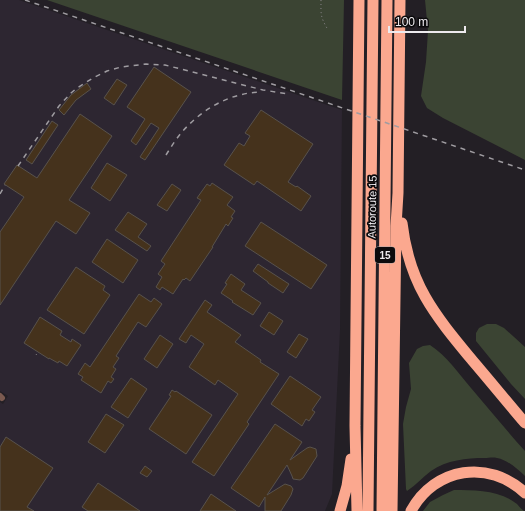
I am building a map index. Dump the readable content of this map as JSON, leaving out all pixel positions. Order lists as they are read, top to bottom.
{
  "streets": {
    "highway": ["Autoroute 15", "15"]
  },
  "scale_bar": "100 m"
}
